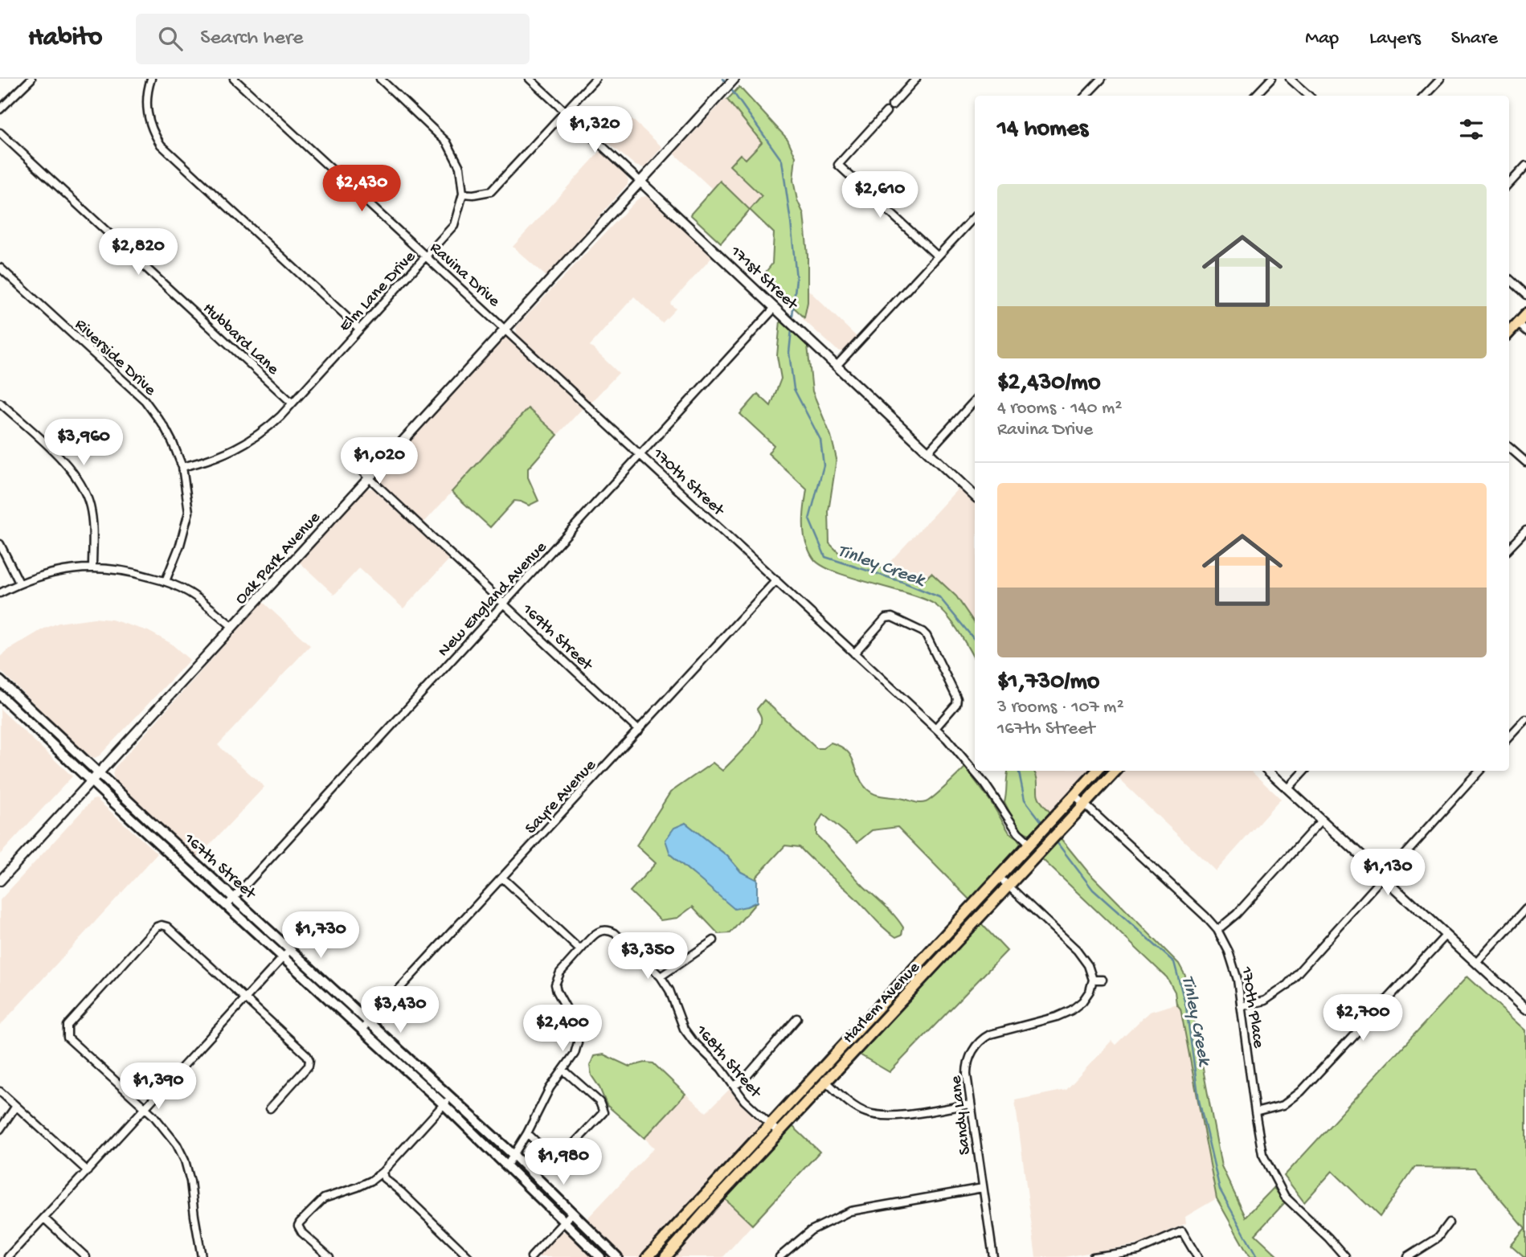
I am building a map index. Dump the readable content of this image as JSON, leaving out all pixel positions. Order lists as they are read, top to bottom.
{
  "streets": {
    "main road": ["167th Street", "Harlem Avenue"],
    "street": [
      "Ravina Drive",
      "171st Street",
      "Elm Lane Drive",
      "Hubbard Lane",
      "Riverside Drive",
      "170th Street",
      "Oak Park Avenue",
      "New England Avenue",
      "169th Street",
      "Sayre Avenue",
      "170th Place",
      "168th Street",
      "Sandy Lane"
    ]
  },
  "crossings": [
    ["Ravina Drive", "Elm Lane Drive"],
    ["Ravina Drive", "170th Street"],
    ["Ravina Drive", "Oak Park Avenue"],
    ["171st Street", "Oak Park Avenue"],
    ["171st Street", "New England Avenue"],
    ["Elm Lane Drive", "Hubbard Lane"],
    ["Elm Lane Drive", "Riverside Drive"],
    ["170th Street", "Oak Park Avenue"],
    ["170th Street", "New England Avenue"],
    ["170th Street", "Sayre Avenue"],
    ["170th Street", "Harlem Avenue"],
    ["Oak Park Avenue", "169th Street"],
    ["Oak Park Avenue", "167th Street"],
    ["New England Avenue", "169th Street"],
    ["New England Avenue", "167th Street"],
    ["169th Street", "Sayre Avenue"],
    ["Sayre Avenue", "167th Street"],
    ["Harlem Avenue", "170th Place"],
    ["Harlem Avenue", "168th Street"]
  ],
  "water": ["Tinley Creek"],
  "page": {
    "header": "Habito",
    "search": "Search here",
    "nav": ["Map", "Layers", "Share"],
    "heading": "14 homes",
    "price": [
      "$1,320",
      "$2,430",
      "$2,610",
      "$2,820",
      "$3,960",
      "$1,020",
      "$1,130",
      "$1,730",
      "$3,350",
      "$3,430",
      "$2,700",
      "$2,400",
      "$1,390",
      "$1,980"
    ],
    "list": [
      {
        "name": "$2,430/mo",
        "note": "4 rooms · 140 m² · Ravina Drive"
      },
      {
        "name": "$1,730/mo",
        "note": "3 rooms · 107 m² · 167th Street"
      }
    ]
  }
}
